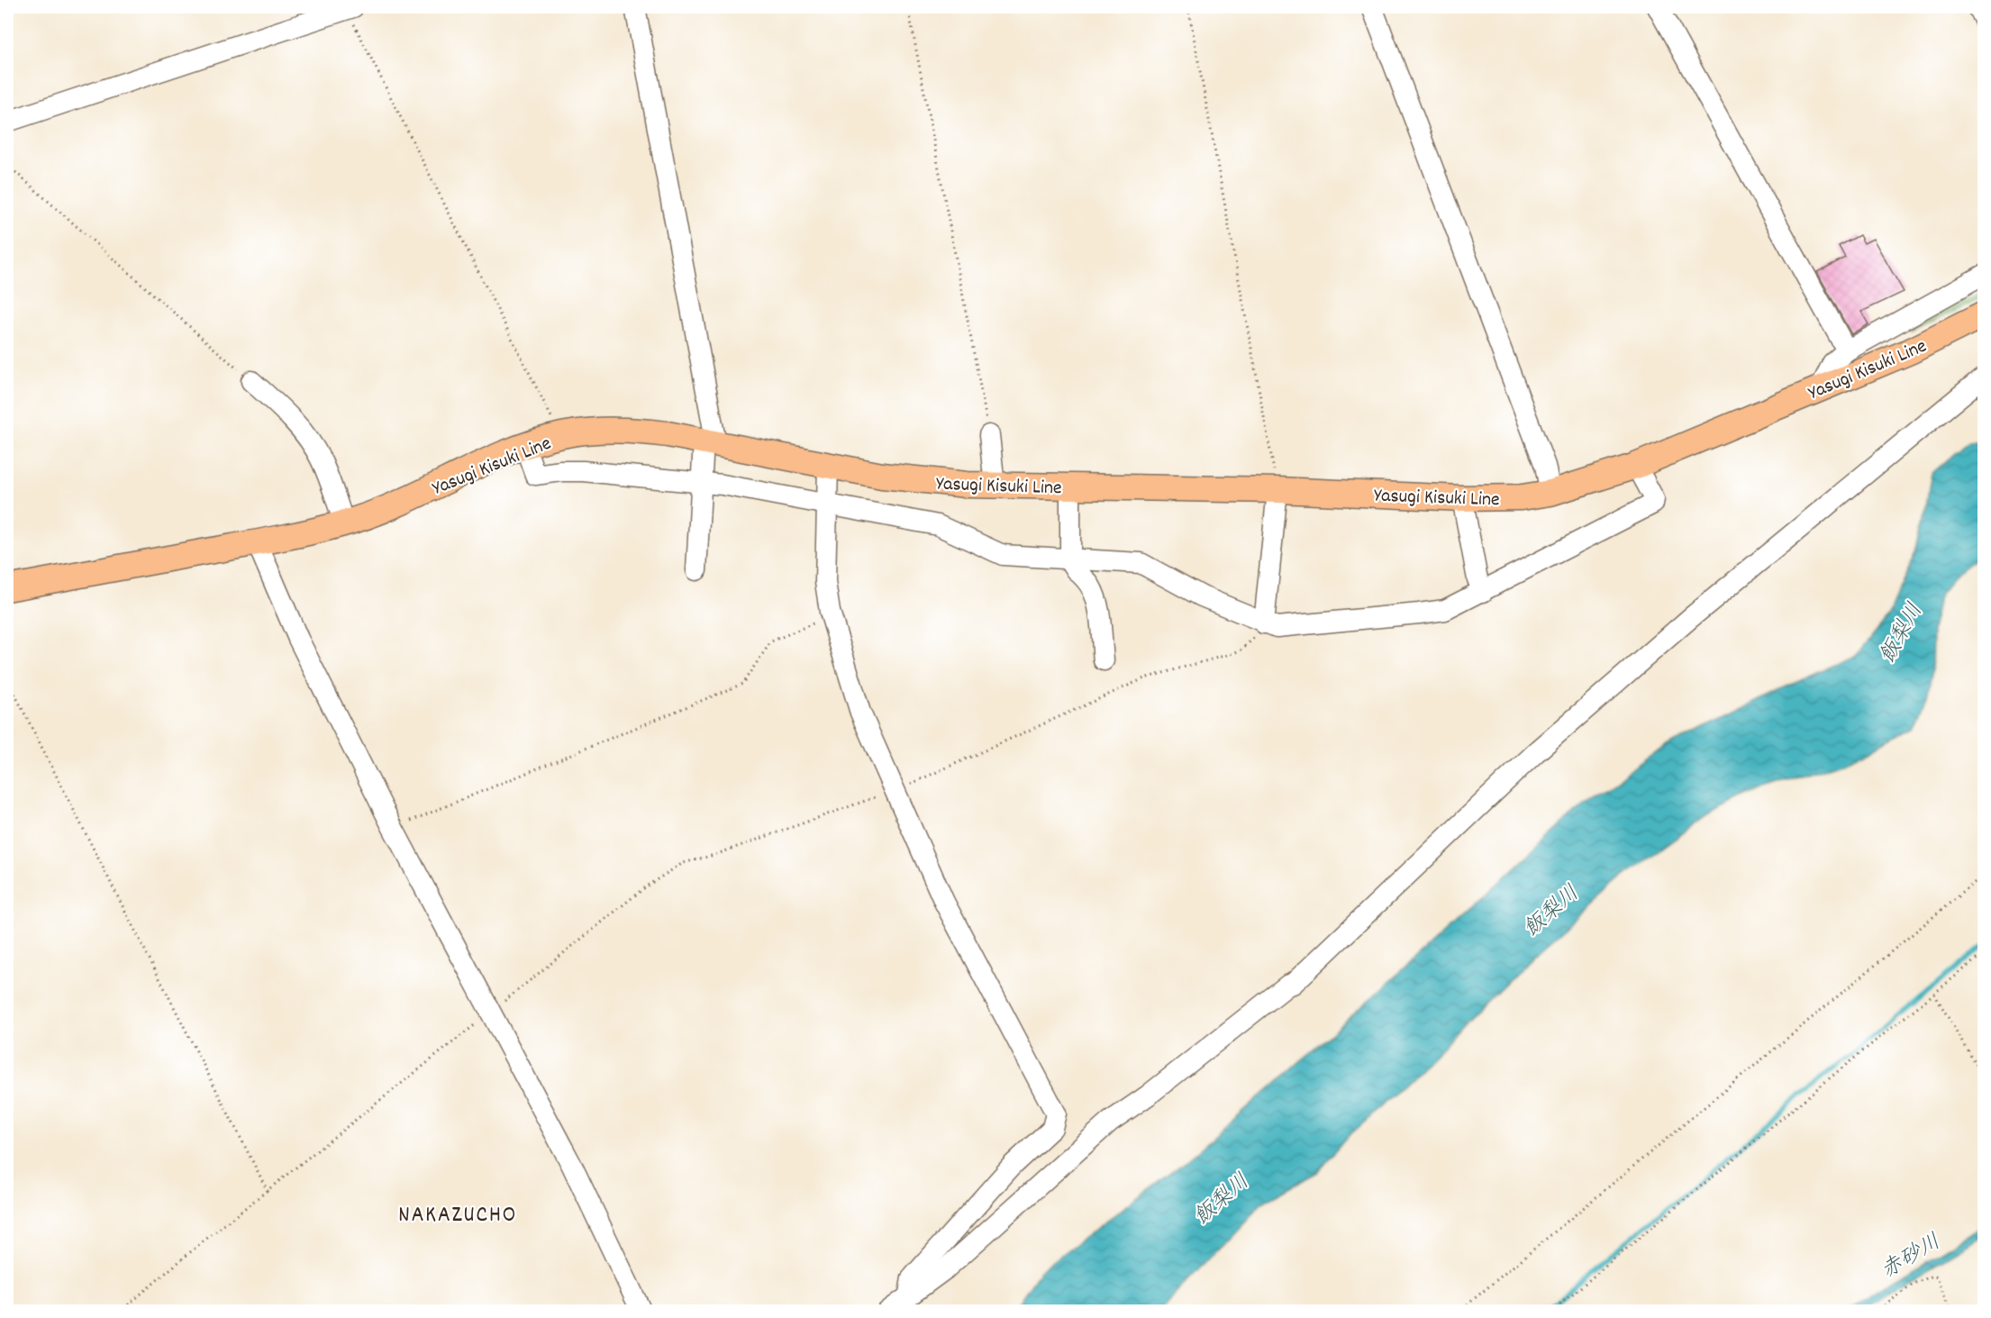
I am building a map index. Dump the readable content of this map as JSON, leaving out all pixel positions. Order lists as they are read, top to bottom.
{
  "streets": {
    "main road": ["Yasugi Kisuki Line"]
  },
  "districts": ["NAKAZUCHO"],
  "water": ["飯梨川", "赤砂川"]
}
